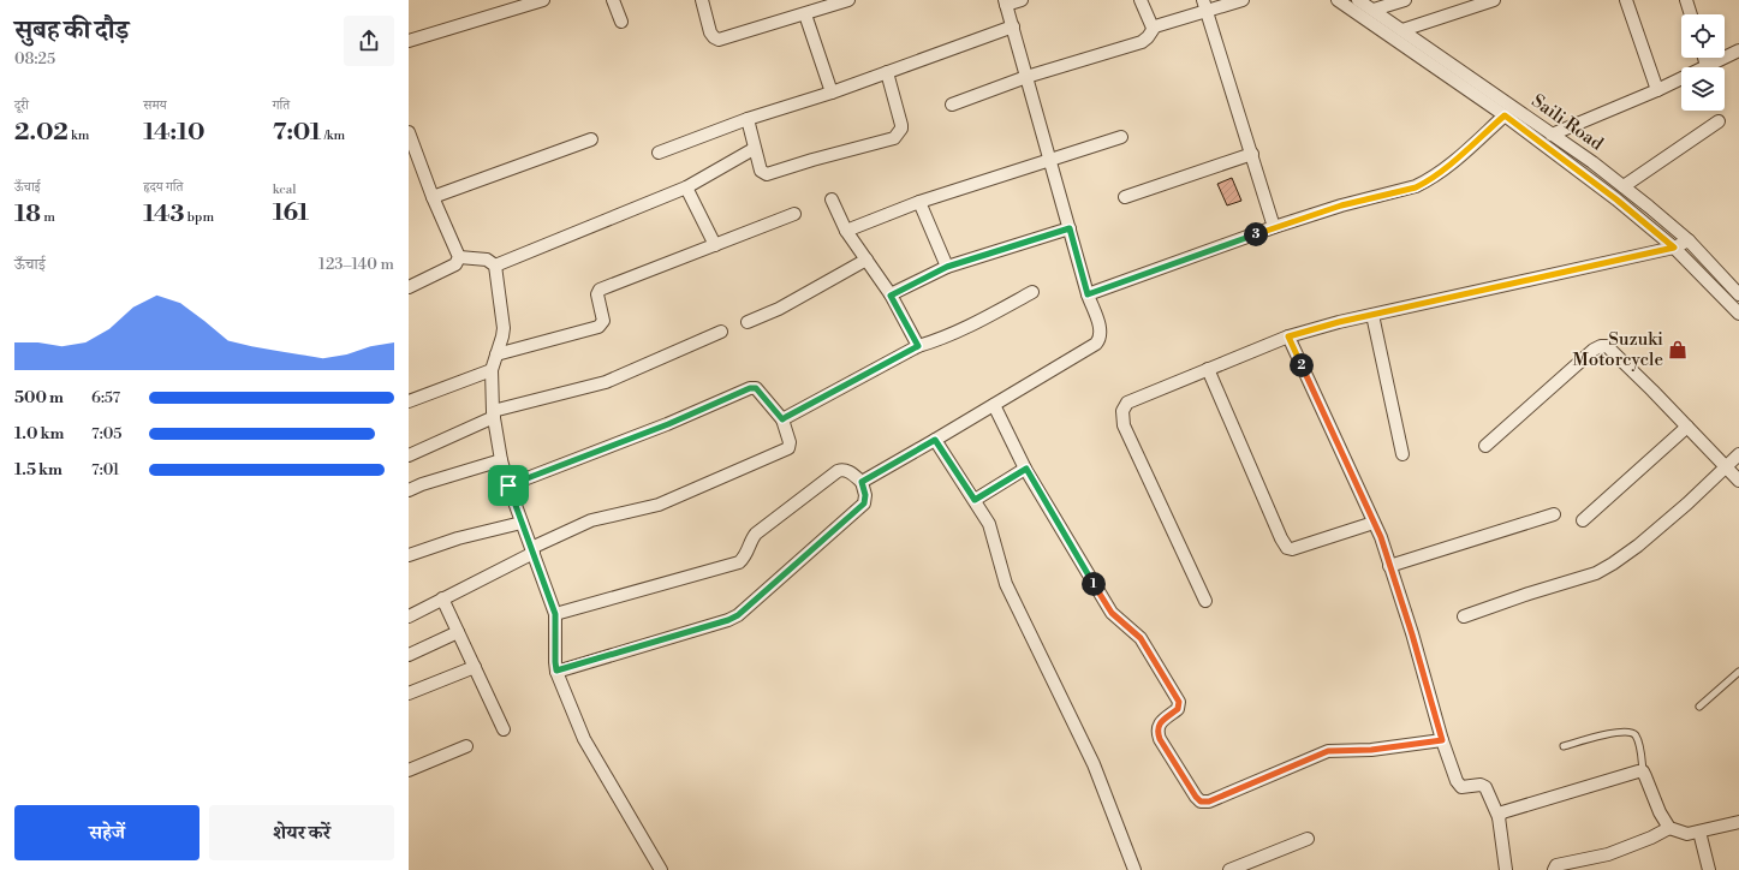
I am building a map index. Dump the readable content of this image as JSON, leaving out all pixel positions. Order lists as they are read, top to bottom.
{
  "streets": {
    "street": ["Saili Road"]
  },
  "places": {
    "shop": ["Suzuki Motorcycle"]
  },
  "page": {
    "heading": ["सुबह की दौड़", "08:25"],
    "stats": [
      ["दूरी", "2.02 km"],
      ["समय", "14:10"],
      ["गति", "7:01 /km"],
      ["ऊँचाई", "18 m"],
      ["हृदय गति", "143 bpm"],
      ["kcal", "161"]
    ],
    "pins": ["3", "2", "1"],
    "chart": ["ऊँचाई", "123–140 m"],
    "list": [
      {
        "name": "500 m",
        "note": "6:57"
      },
      {
        "name": "1.0 km",
        "note": "7:05"
      },
      {
        "name": "1.5 km",
        "note": "7:01"
      }
    ],
    "buttons": ["सहेजें", "शेयर करें"]
  }
}
